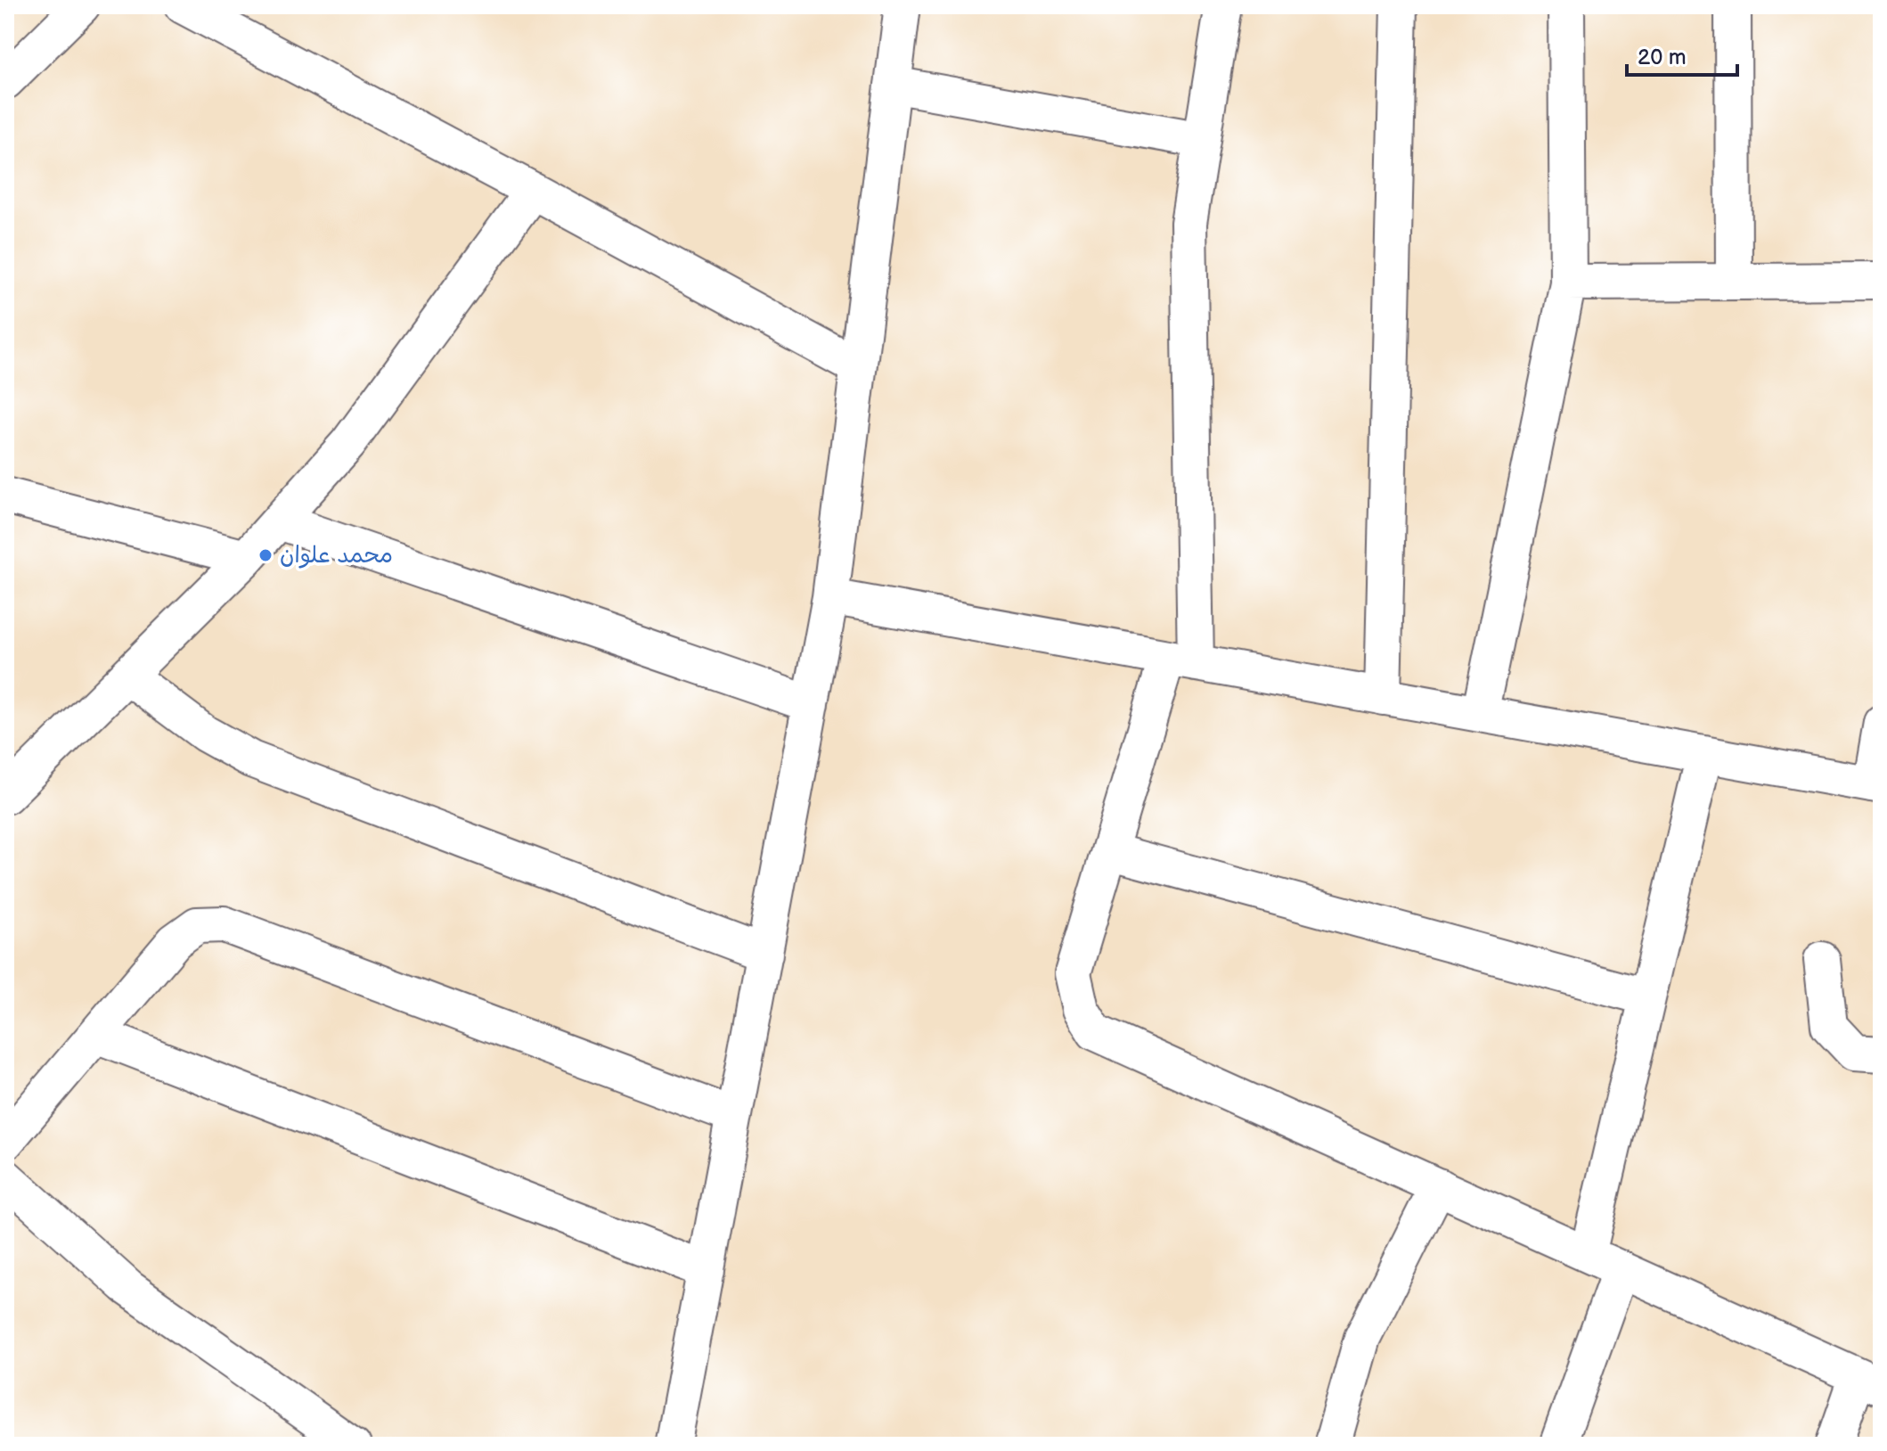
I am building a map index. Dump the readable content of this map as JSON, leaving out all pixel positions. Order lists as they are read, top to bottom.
{
  "places": ["محمد علوان"],
  "scale_bar": "20 m"
}
